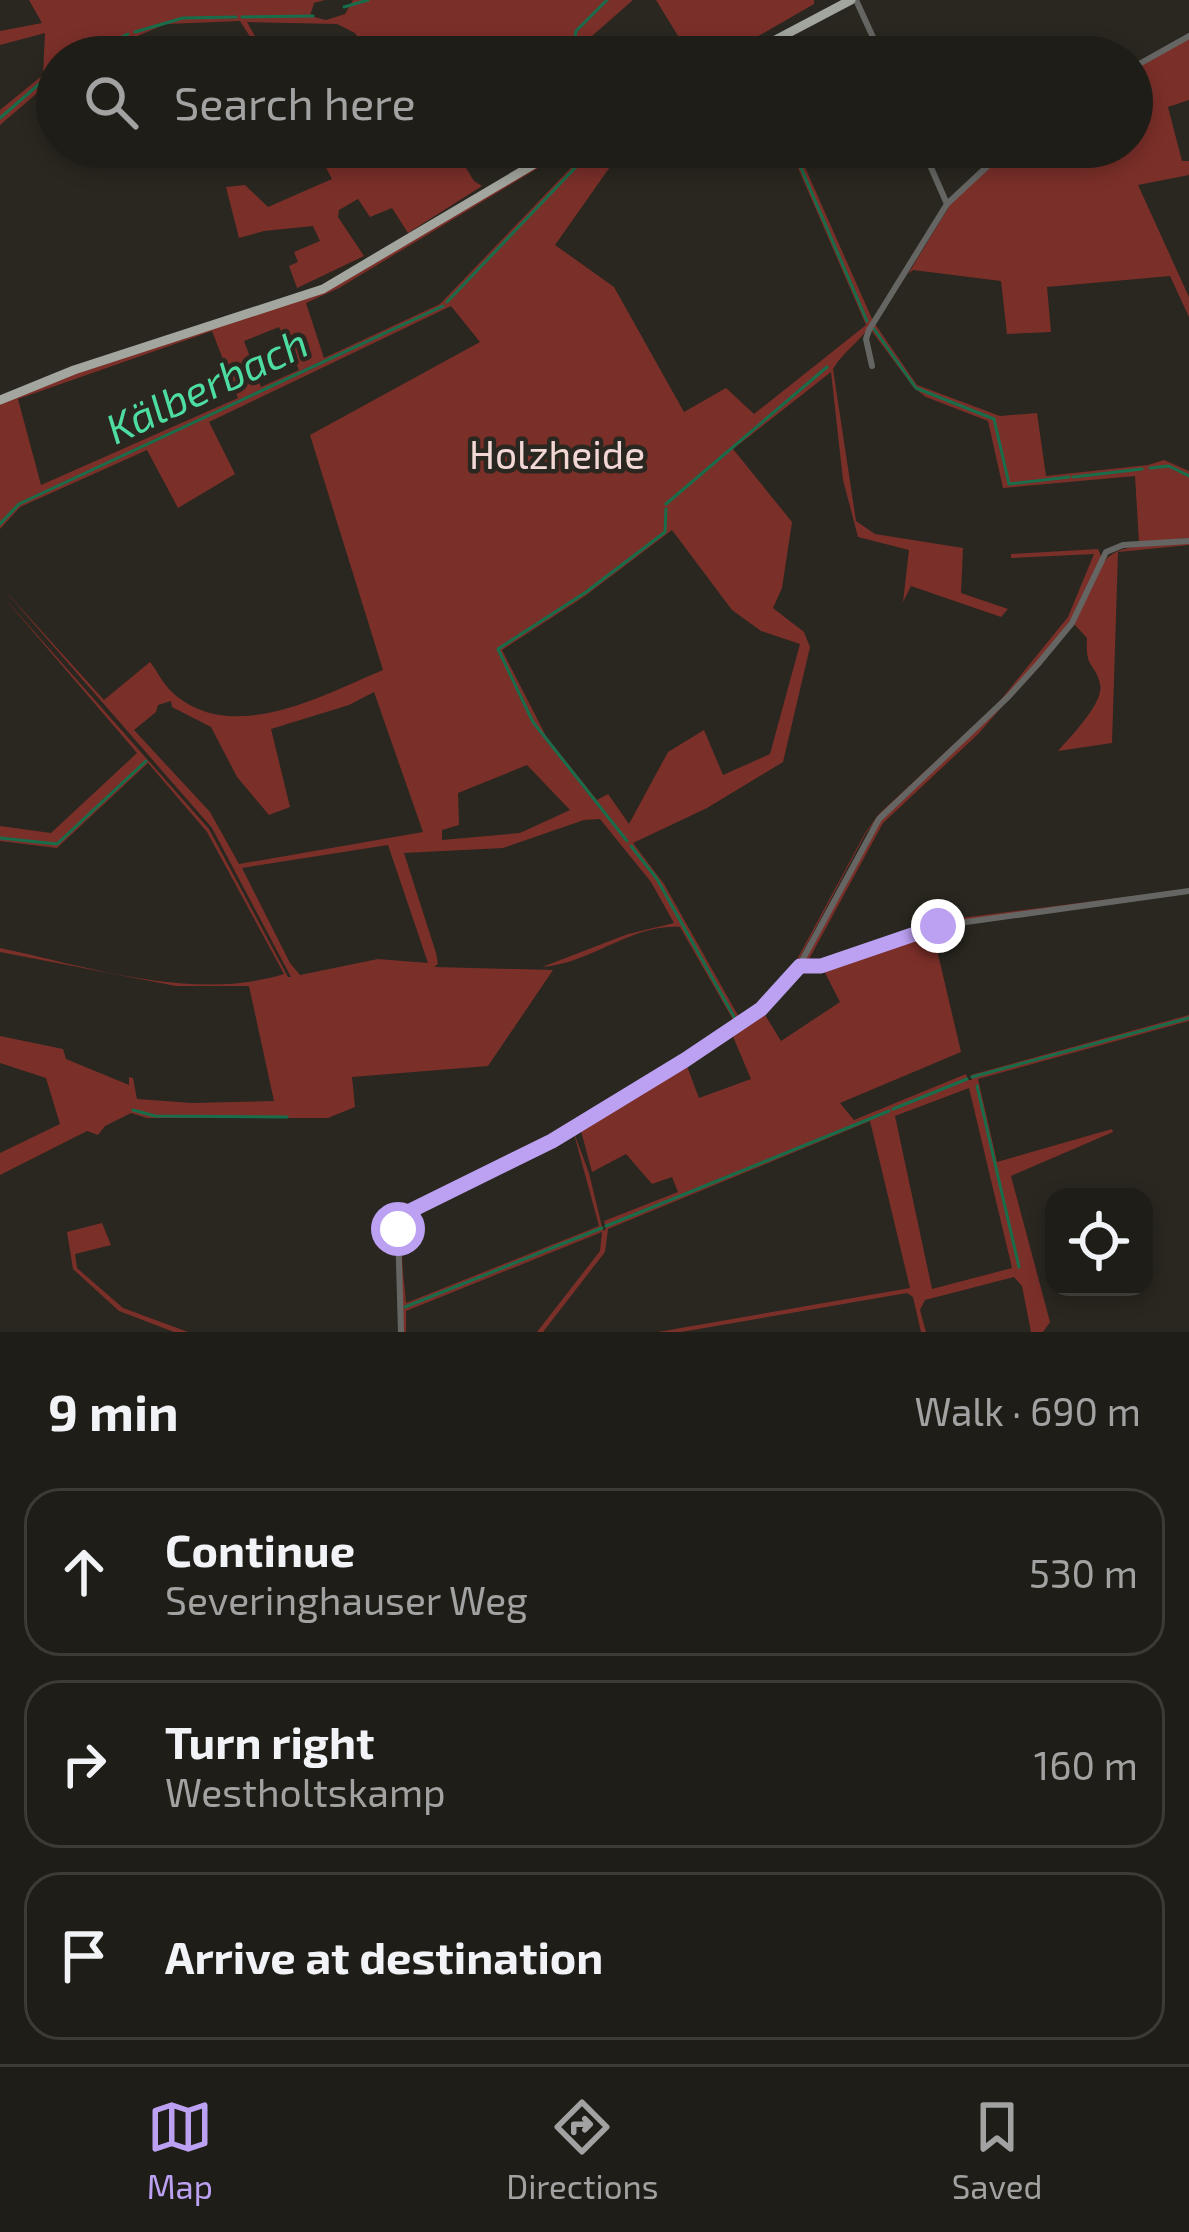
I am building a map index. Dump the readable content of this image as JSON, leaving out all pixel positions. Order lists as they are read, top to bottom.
{
  "water": ["Kälberbach"],
  "parks": ["Holzheide"],
  "page": {
    "search": "Search here",
    "heading": ["9 min", "Walk · 690 m"],
    "list": [
      ["Continue", "Severinghauser Weg", "530 m"],
      ["Turn right", "Westholtskamp", "160 m"],
      "Arrive at destination"
    ],
    "nav": ["Map", "Directions", "Saved"]
  }
}
